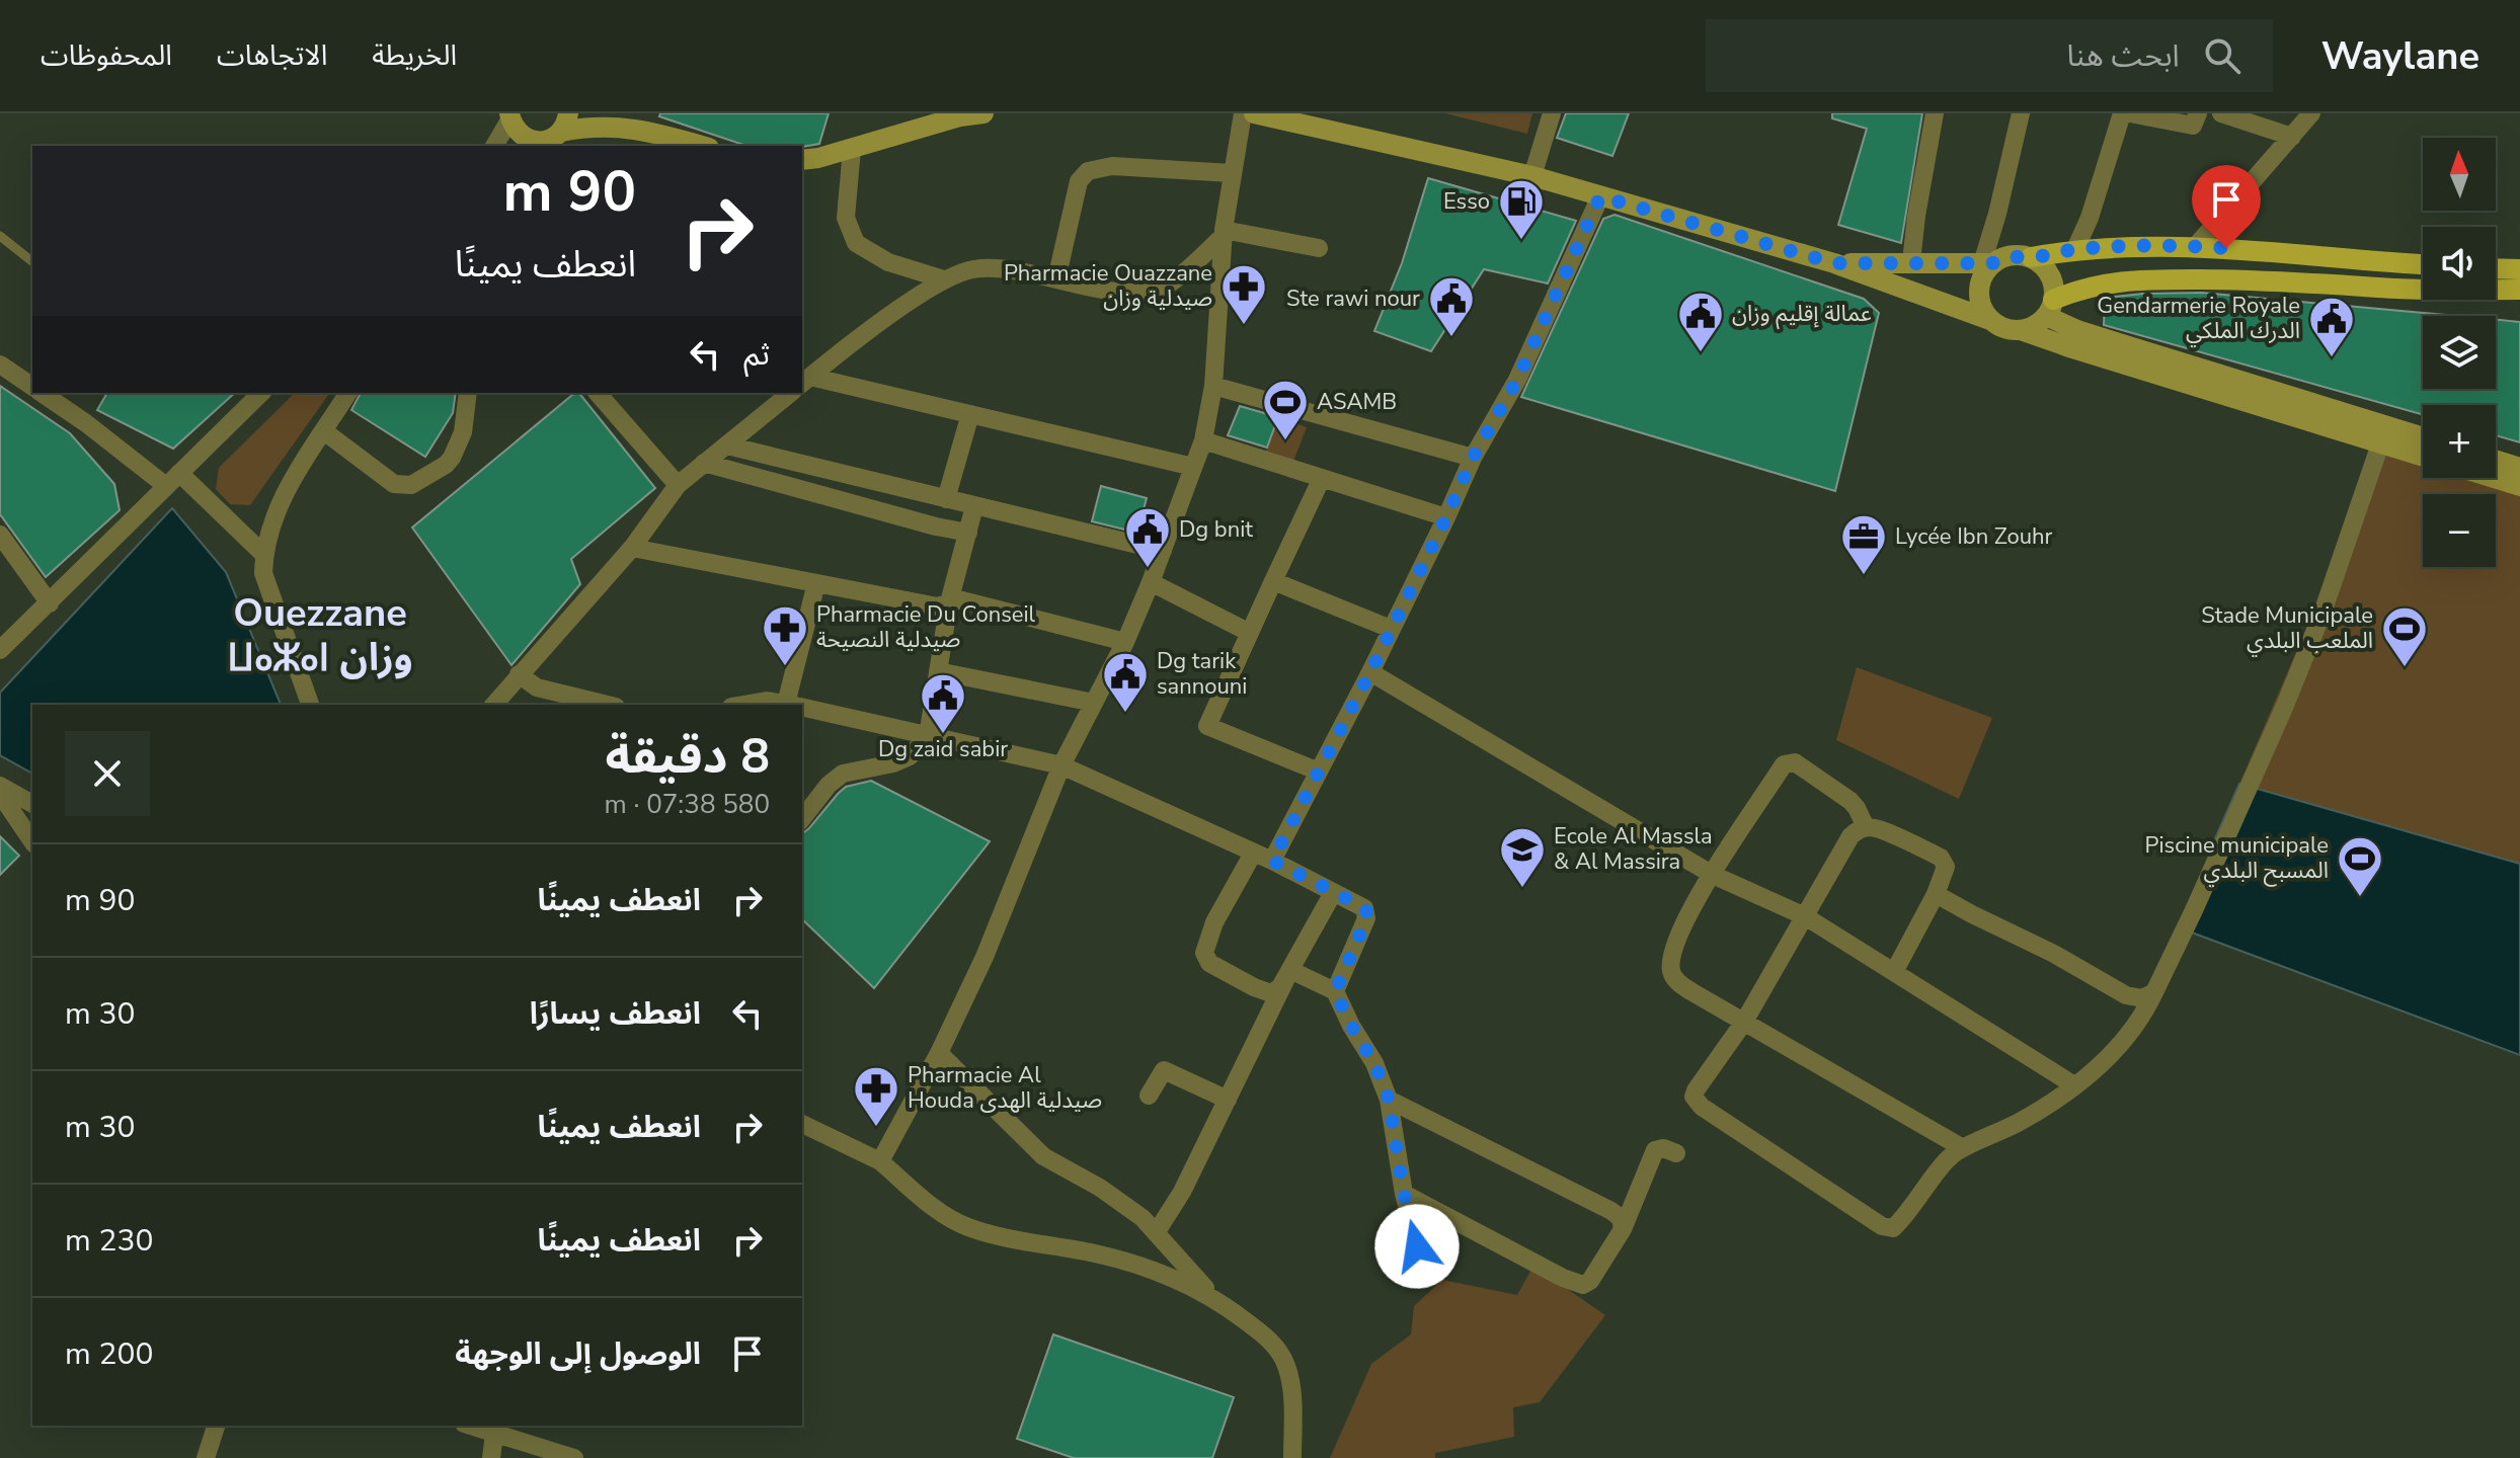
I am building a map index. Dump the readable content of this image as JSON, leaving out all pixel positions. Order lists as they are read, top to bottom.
{
  "districts": ["Ouezzane ⵡⴰⵣⴰⵏ وزان"],
  "places": {
    "fuel station": ["Esso"],
    "pharmacy": ["Pharmacie Ouazzane صيدلية وزان", "Pharmacie Du Conseil صيدلية النصيحة", "Pharmacie Al Houda صيدلية الهدى"],
    "public building": [
      "Ste rawi nour",
      "عمالة إقليم وزان",
      "Gendarmerie Royale الدرك الملكي",
      "Dg bnit",
      "Dg tarik sannouni",
      "Dg zaid sabir"
    ],
    "sports": ["ASAMB", "Stade Municipale الملعب البلدي", "Piscine municipale المسبح البلدي"],
    "office": ["Lycée Ibn Zouhr"],
    "school or university": ["Ecole Al Massla & Al Massira"]
  },
  "north": "top",
  "page": {
    "header": "Waylane",
    "search": "ابحث هنا",
    "nav": ["الخريطة", "الاتجاهات", "المحفوظات"],
    "map_buttons": ["+", "−"],
    "turn": ["90 m", "انعطف يمينًا"],
    "then": "ثم",
    "heading": ["8 دقيقة", "580 m · 07:38"],
    "list": [
      {
        "name": "انعطف يمينًا",
        "value": "90 m"
      },
      {
        "name": "انعطف يسارًا",
        "value": "30 m"
      },
      {
        "name": "انعطف يمينًا",
        "value": "30 m"
      },
      {
        "name": "انعطف يمينًا",
        "value": "230 m"
      },
      {
        "name": "الوصول إلى الوجهة",
        "value": "200 m"
      }
    ]
  }
}
